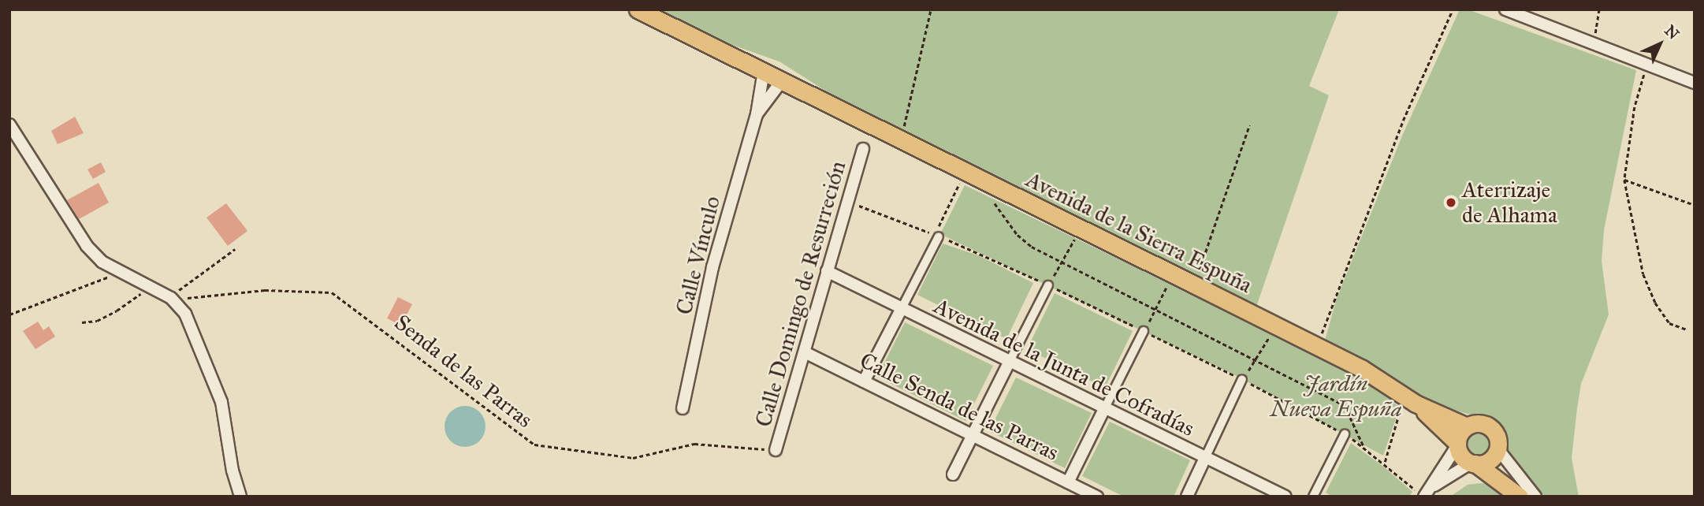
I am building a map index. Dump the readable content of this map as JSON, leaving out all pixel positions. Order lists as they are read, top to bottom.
{
  "streets": {
    "main road": ["Avenida de la Sierra Espuña"],
    "street": [
      "Calle Vínculo",
      "Calle Domingo de Resurreción",
      "Avenida de la Junta de Cofradías",
      "Calle Senda de las Parras"
    ],
    "path": ["Senda de las Parras"]
  },
  "crossings": [
    ["Avenida de la Sierra Espuña", "Calle Vínculo"],
    ["Calle Domingo de Resurreción", "Avenida de la Junta de Cofradías"],
    ["Calle Domingo de Resurreción", "Senda de las Parras"],
    ["Calle Domingo de Resurreción", "Calle Senda de las Parras"]
  ],
  "parks": ["Jardín Nueva Espuña"],
  "places": ["Aterrizaje de Alhama"],
  "north": "top right"
}
